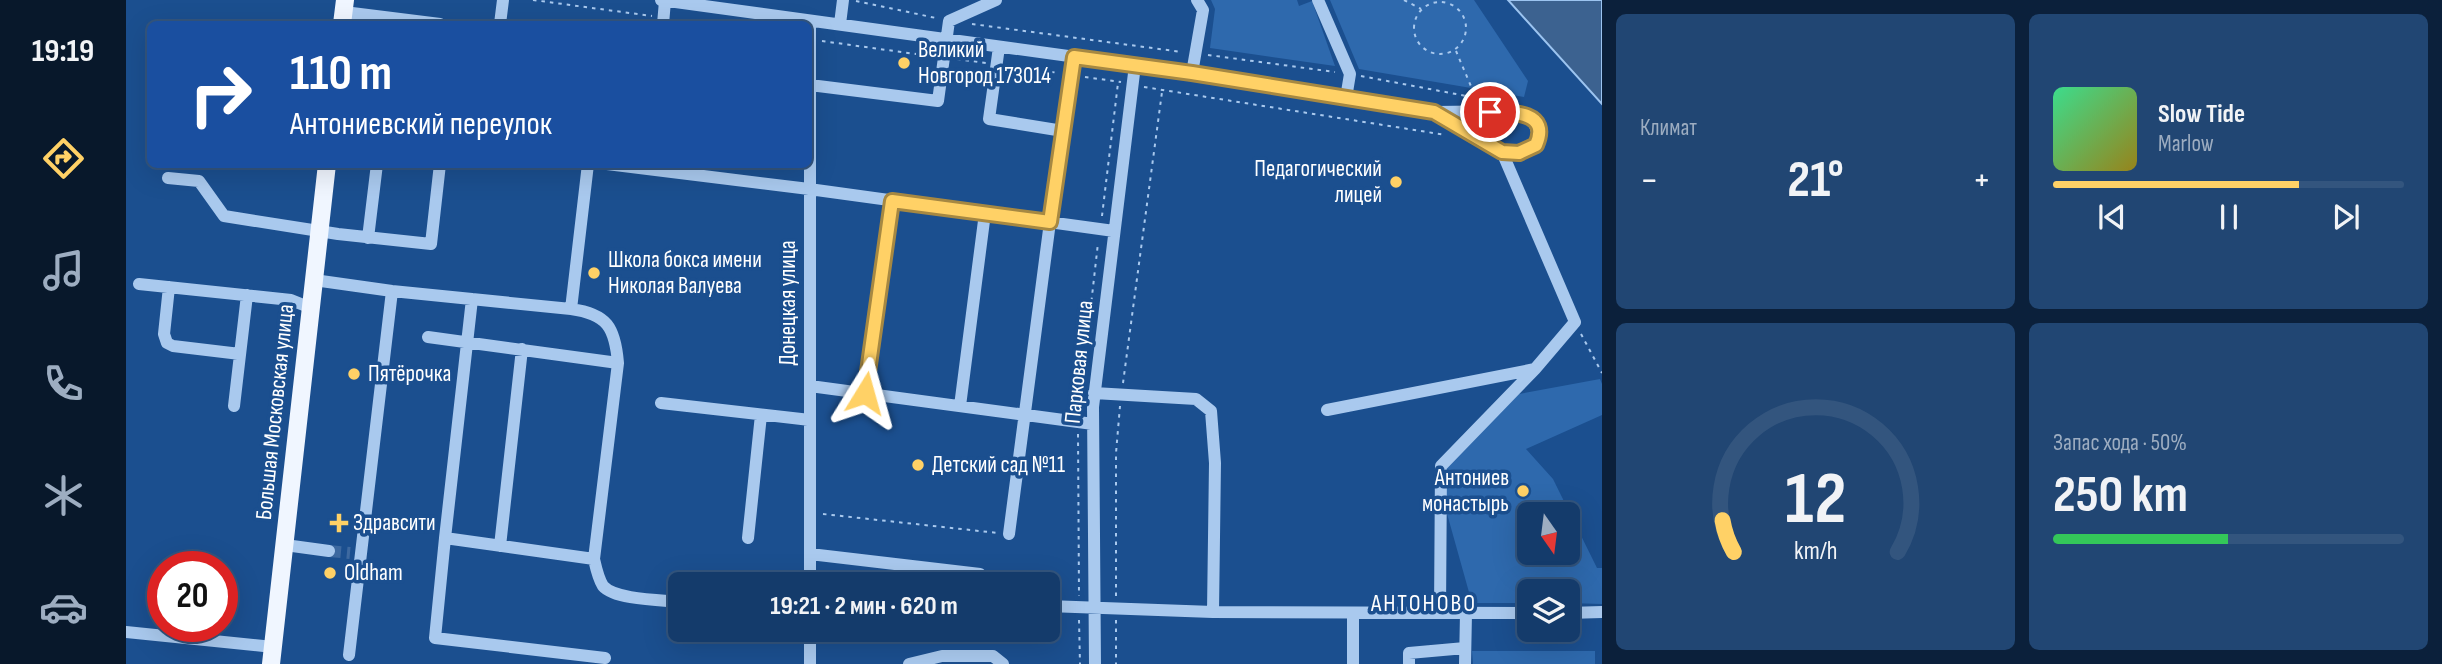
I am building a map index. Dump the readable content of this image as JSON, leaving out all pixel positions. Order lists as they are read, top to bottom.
{
  "streets": {
    "main road": ["Большая Московская улица"],
    "street": ["Донецкая улица", "Парковая улица"]
  },
  "districts": ["АНТОНОВО"],
  "places": {
    "other": [
      "Великий Новгород 173014",
      "Педагогический лицей",
      "Школа бокса имени Николая Валуева",
      "Пятёрочка",
      "Детский сад №11",
      "Антониев монастырь",
      "Oldham"
    ],
    "health": ["Здравсити"]
  },
  "north": "bottom",
  "page": {
    "tabs": "19:19",
    "tile": [
      "Климат",
      ["Запас хода · 50%", "250 km"]
    ],
    "turn": ["110 m", "Антониевский переулок"],
    "song": ["Slow Tide", "Marlow"],
    "heat": ["−", "21°", "+"],
    "limit": "20",
    "trip": "19:21 · 2 мин · 620 m",
    "gauge": ["12", "km/h"]
  }
}
